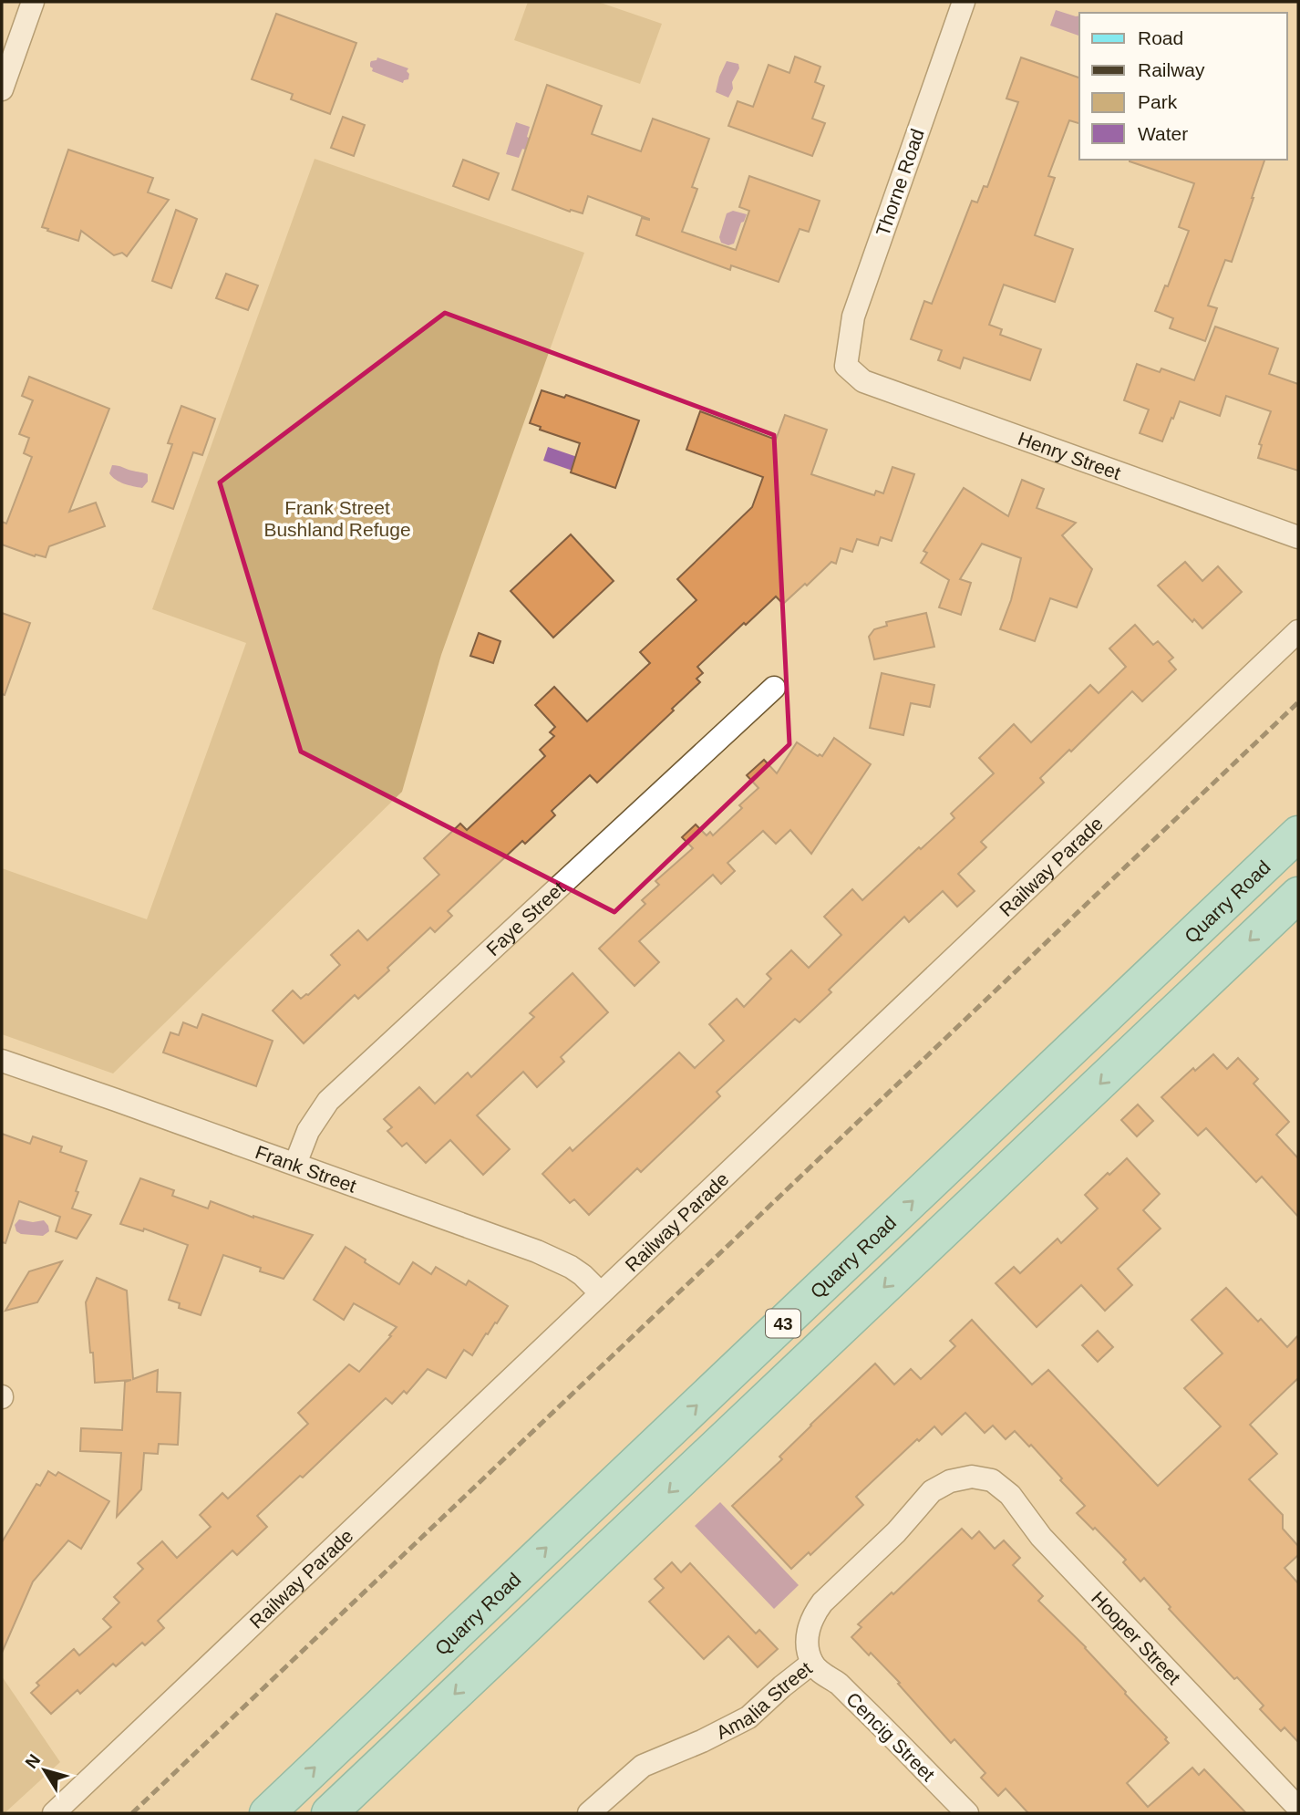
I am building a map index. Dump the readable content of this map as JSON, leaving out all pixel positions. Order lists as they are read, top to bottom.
{
  "streets": {
    "main road": ["Quarry Road", "43"],
    "street": [
      "Thorne Road",
      "Henry Street",
      "Railway Parade",
      "Faye Street",
      "Frank Street",
      "Hooper Street",
      "Amalia Street",
      "Cencig Street"
    ]
  },
  "crossings": [
    ["Thorne Road", "Henry Street"],
    ["Railway Parade", "Frank Street"],
    ["Faye Street", "Frank Street"],
    ["Hooper Street", "Amalia Street"],
    ["Amalia Street", "Cencig Street"]
  ],
  "parks": ["Frank Street Bushland Refuge"],
  "legend": [
    "Road",
    "Railway",
    "Park",
    "Water"
  ],
  "north": "top left"
}
